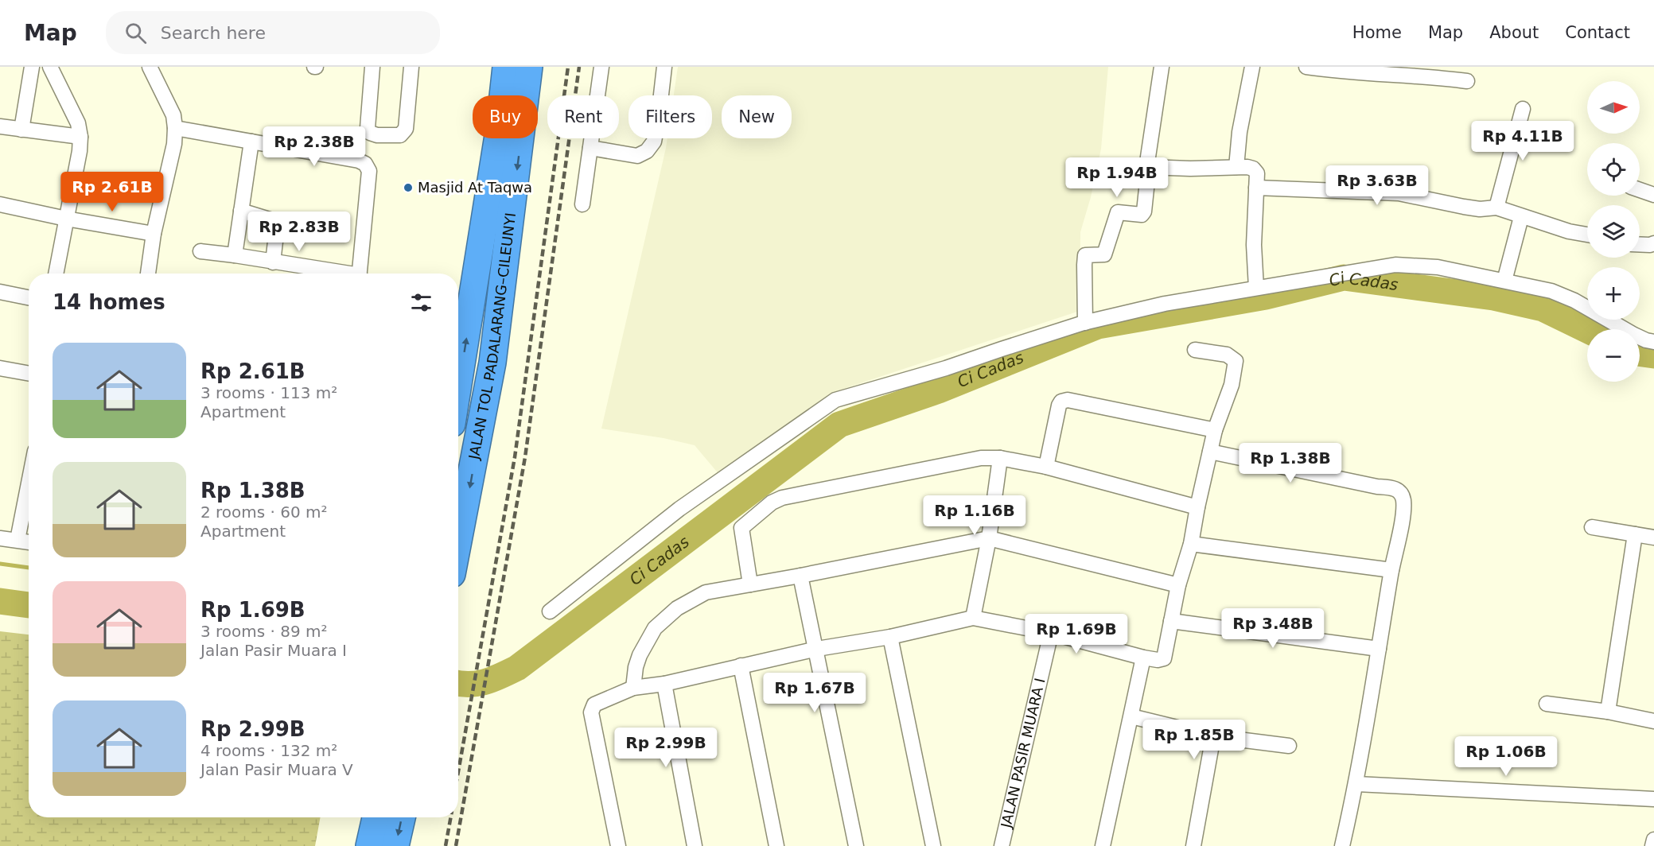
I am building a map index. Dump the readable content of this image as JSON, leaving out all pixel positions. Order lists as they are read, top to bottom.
{
  "streets": {
    "highway": ["JALAN TOL PADALARANG–CILEUNYI"],
    "street": ["JALAN PASIR MUARA I"]
  },
  "water": ["Ci Cadas"],
  "places": ["Masjid At Taqwa"],
  "north": "right",
  "page": {
    "header": "Map",
    "search": "Search here",
    "nav": [
      "Home",
      "Map",
      "About",
      "Contact"
    ],
    "map_buttons": ["+", "−"],
    "chip": [
      "Buy",
      "Rent",
      "Filters",
      "New"
    ],
    "price": [
      "Rp 4.11B",
      "Rp 2.38B",
      "Rp 1.94B",
      "Rp 3.63B",
      "Rp 2.61B",
      "Rp 2.83B",
      "Rp 1.38B",
      "Rp 1.16B",
      "Rp 3.48B",
      "Rp 1.69B",
      "Rp 1.67B",
      "Rp 1.85B",
      "Rp 2.99B",
      "Rp 1.06B"
    ],
    "heading": "14 homes",
    "list": [
      {
        "name": "Rp 2.61B",
        "note": "3 rooms · 113 m² · Apartment"
      },
      {
        "name": "Rp 1.38B",
        "note": "2 rooms · 60 m² · Apartment"
      },
      {
        "name": "Rp 1.69B",
        "note": "3 rooms · 89 m² · Jalan Pasir Muara I"
      },
      {
        "name": "Rp 2.99B",
        "note": "4 rooms · 132 m² · Jalan Pasir Muara V"
      }
    ]
  }
}
